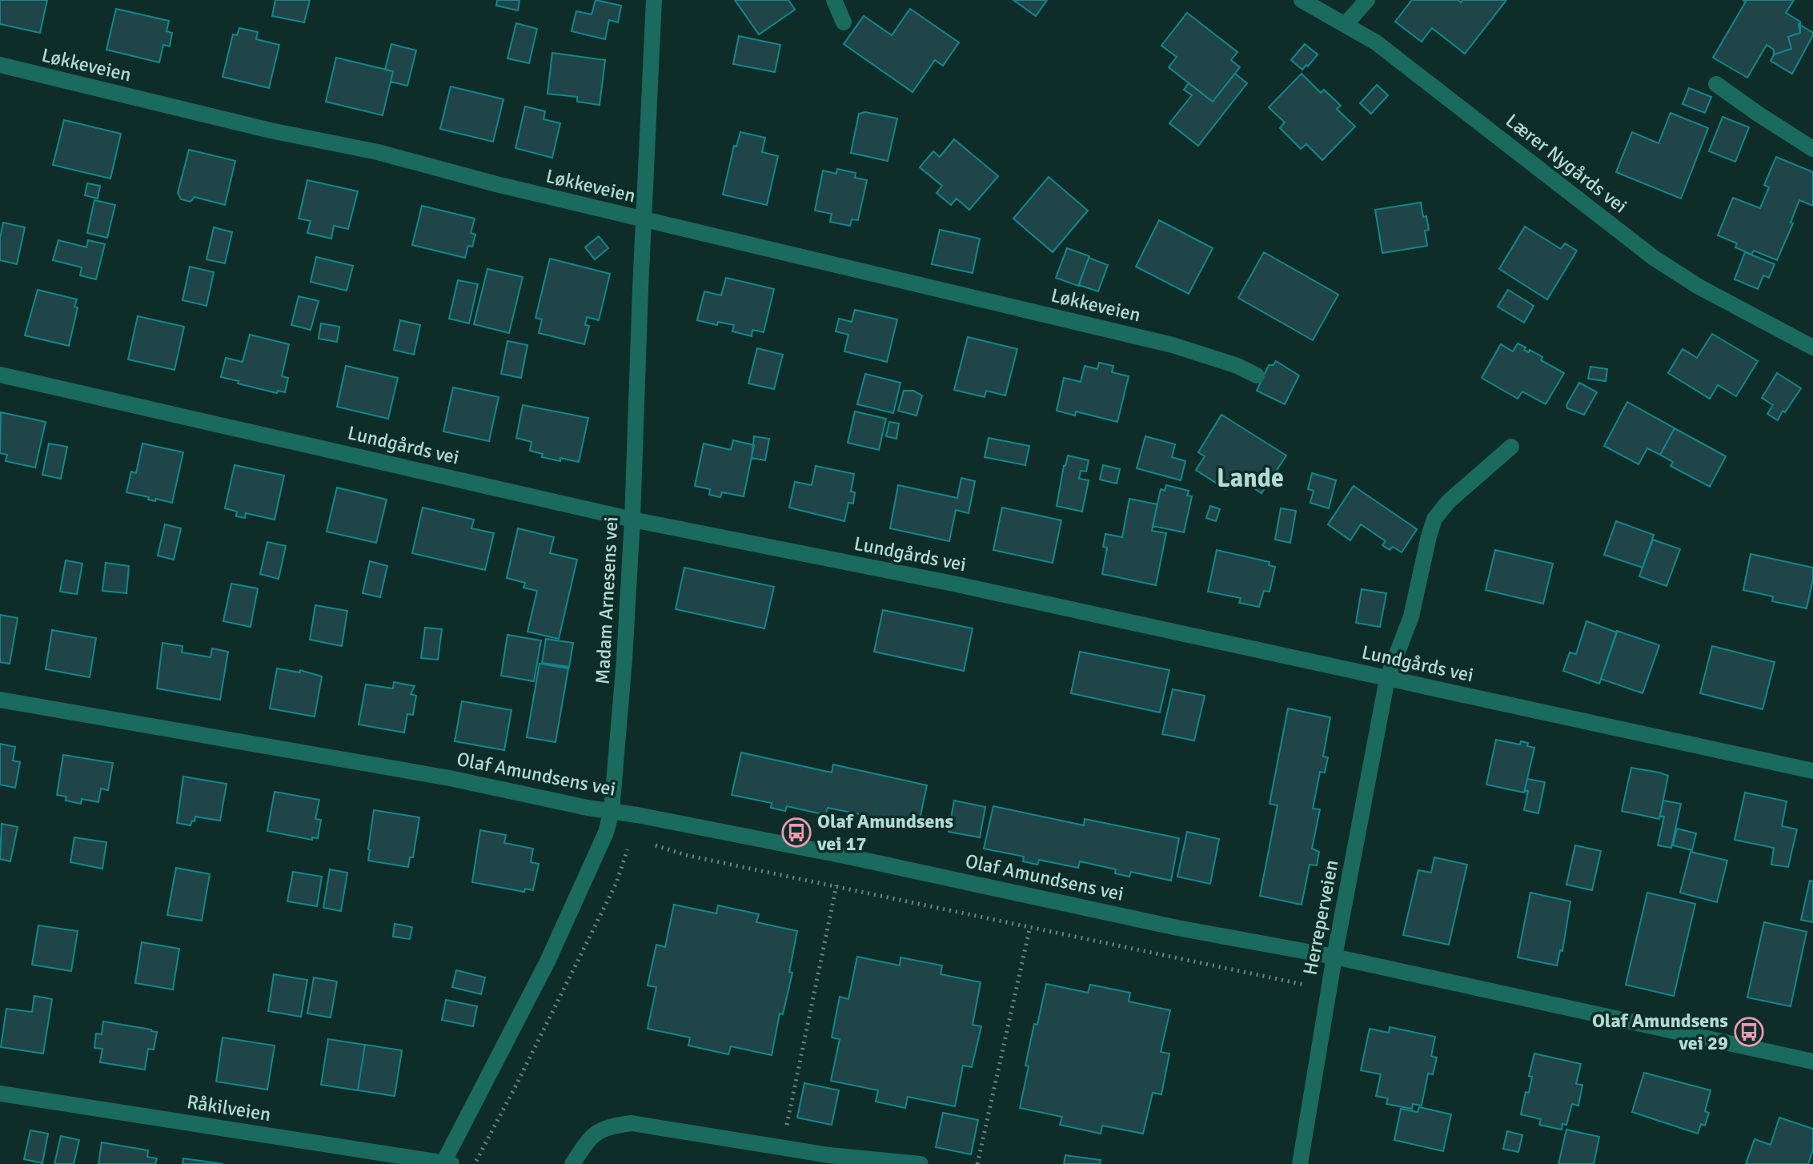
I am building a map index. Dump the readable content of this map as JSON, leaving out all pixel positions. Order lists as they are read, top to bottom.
{
  "streets": {
    "street": [
      "Løkkeveien",
      "Lærer Nygårds vei",
      "Lundgårds vei",
      "Madam Arnesens vei",
      "Olaf Amundsens vei",
      "Herreperveien",
      "Råkilveien"
    ]
  },
  "crossings": [
    ["Løkkeveien", "Madam Arnesens vei"],
    ["Lundgårds vei", "Madam Arnesens vei"],
    ["Lundgårds vei", "Herreperveien"],
    ["Madam Arnesens vei", "Olaf Amundsens vei"],
    ["Madam Arnesens vei", "Råkilveien"],
    ["Olaf Amundsens vei", "Herreperveien"]
  ],
  "districts": ["Lande"],
  "places": {
    "bus stop": ["Olaf Amundsens vei 17", "Olaf Amundsens vei 29"]
  }
}
